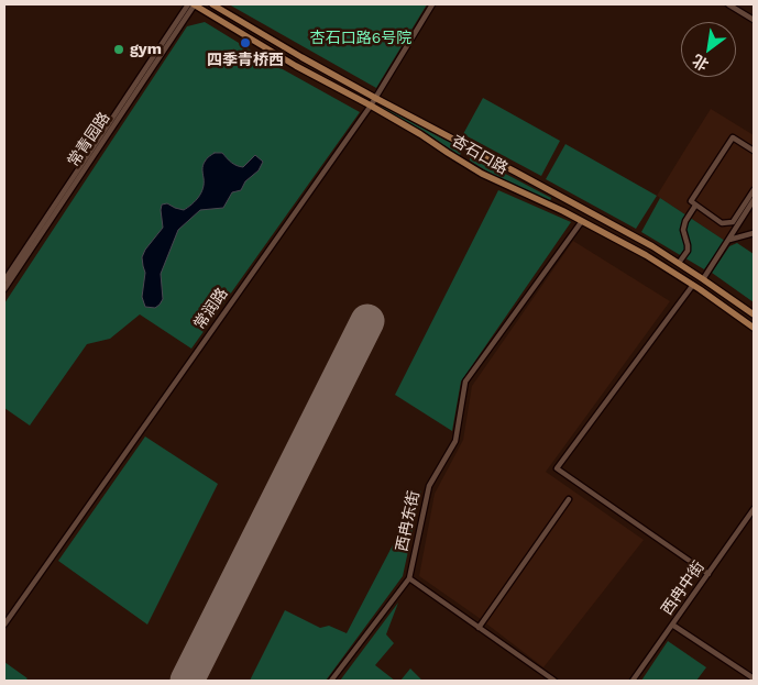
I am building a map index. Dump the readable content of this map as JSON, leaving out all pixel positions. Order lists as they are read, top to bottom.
{
  "streets": {
    "main road": ["杏石口路"],
    "street": [
      "常青园路",
      "常润路",
      "西冉东街",
      "西冉中街"
    ]
  },
  "crossings": [
    ["常青园路", "杏石口路"],
    ["杏石口路", "常润路"],
    ["杏石口路", "西冉东街"]
  ],
  "parks": ["杏石口路6号院"],
  "places": ["四季青桥西", "gym"],
  "north": "bottom left"
}
